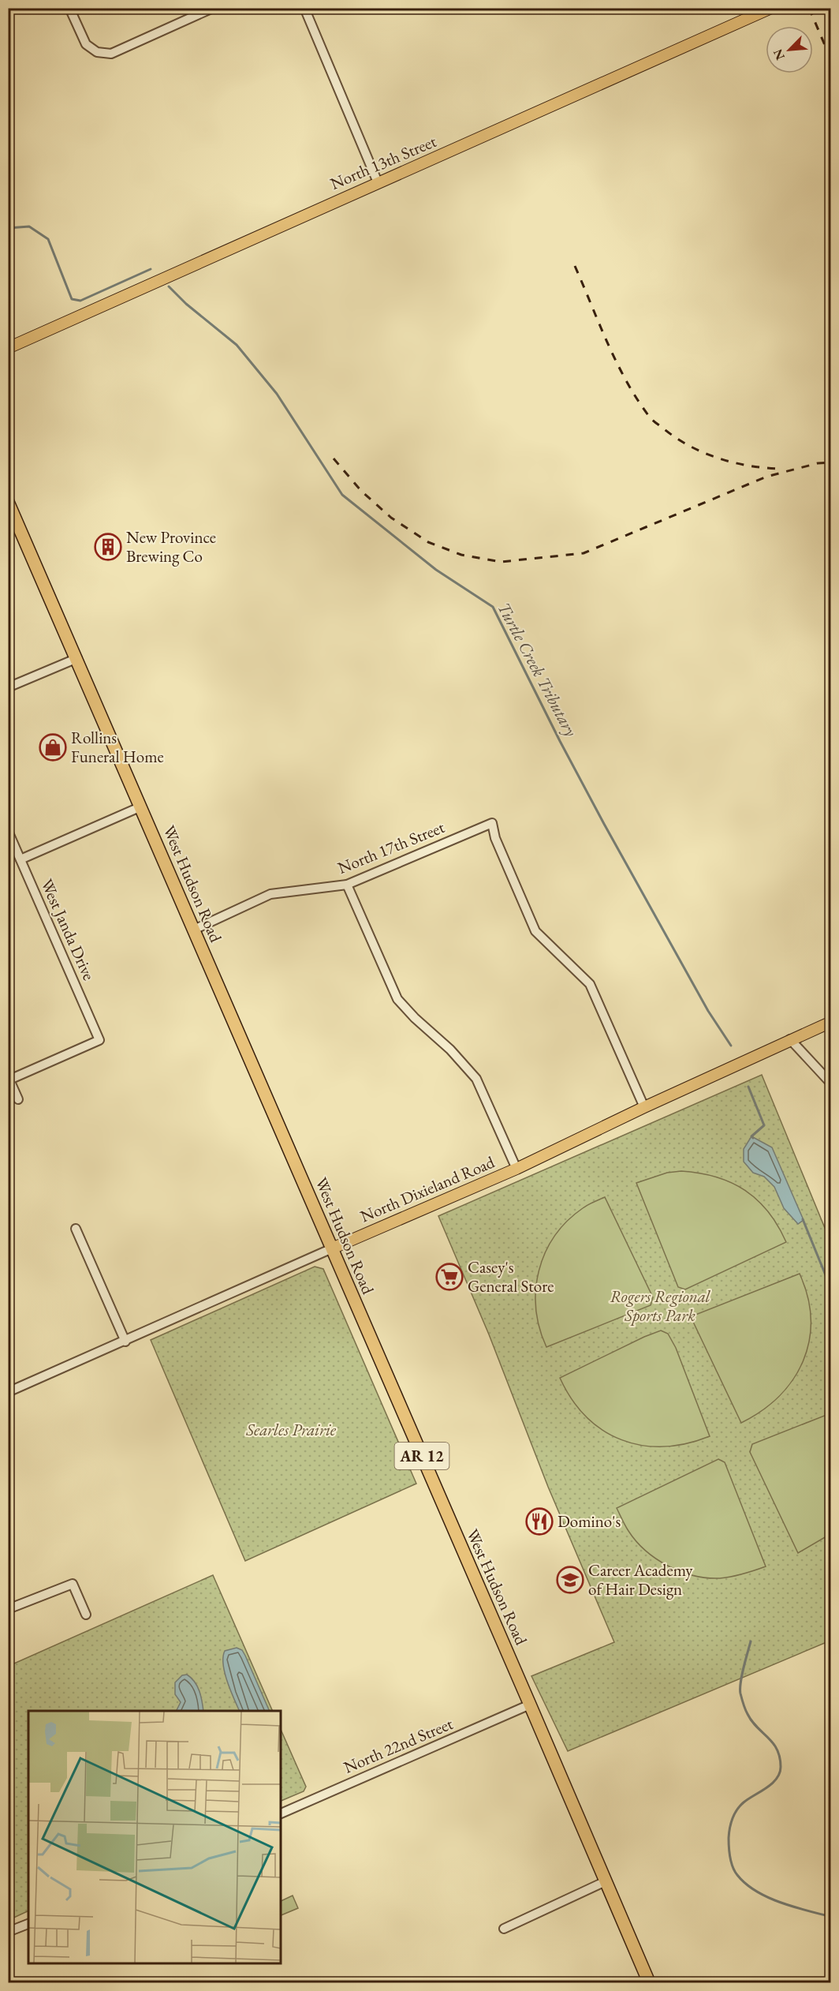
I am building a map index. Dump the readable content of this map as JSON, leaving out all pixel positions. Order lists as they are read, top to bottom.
{
  "streets": {
    "highway": ["West Hudson Road", "AR 12"],
    "main road": ["North 13th Street", "North Dixieland Road"],
    "street": ["North 17th Street", "West Janda Drive", "North 22nd Street"]
  },
  "crossings": [
    ["North 17th Street", "West Hudson Road"],
    ["North 17th Street", "North Dixieland Road"],
    ["West Hudson Road", "North Dixieland Road"],
    ["West Hudson Road", "North 22nd Street"]
  ],
  "water": ["Turtle Creek Tributary"],
  "parks": ["Rogers Regional Sports Park", "Searles Prairie"],
  "places": {
    "building": ["New Province Brewing Co"],
    "shop": ["Rollins Funeral Home"],
    "supermarket": ["Casey's General Store"],
    "restaurant": ["Domino's"],
    "school or university": ["Career Academy of Hair Design"]
  },
  "north": "bottom left"
}
